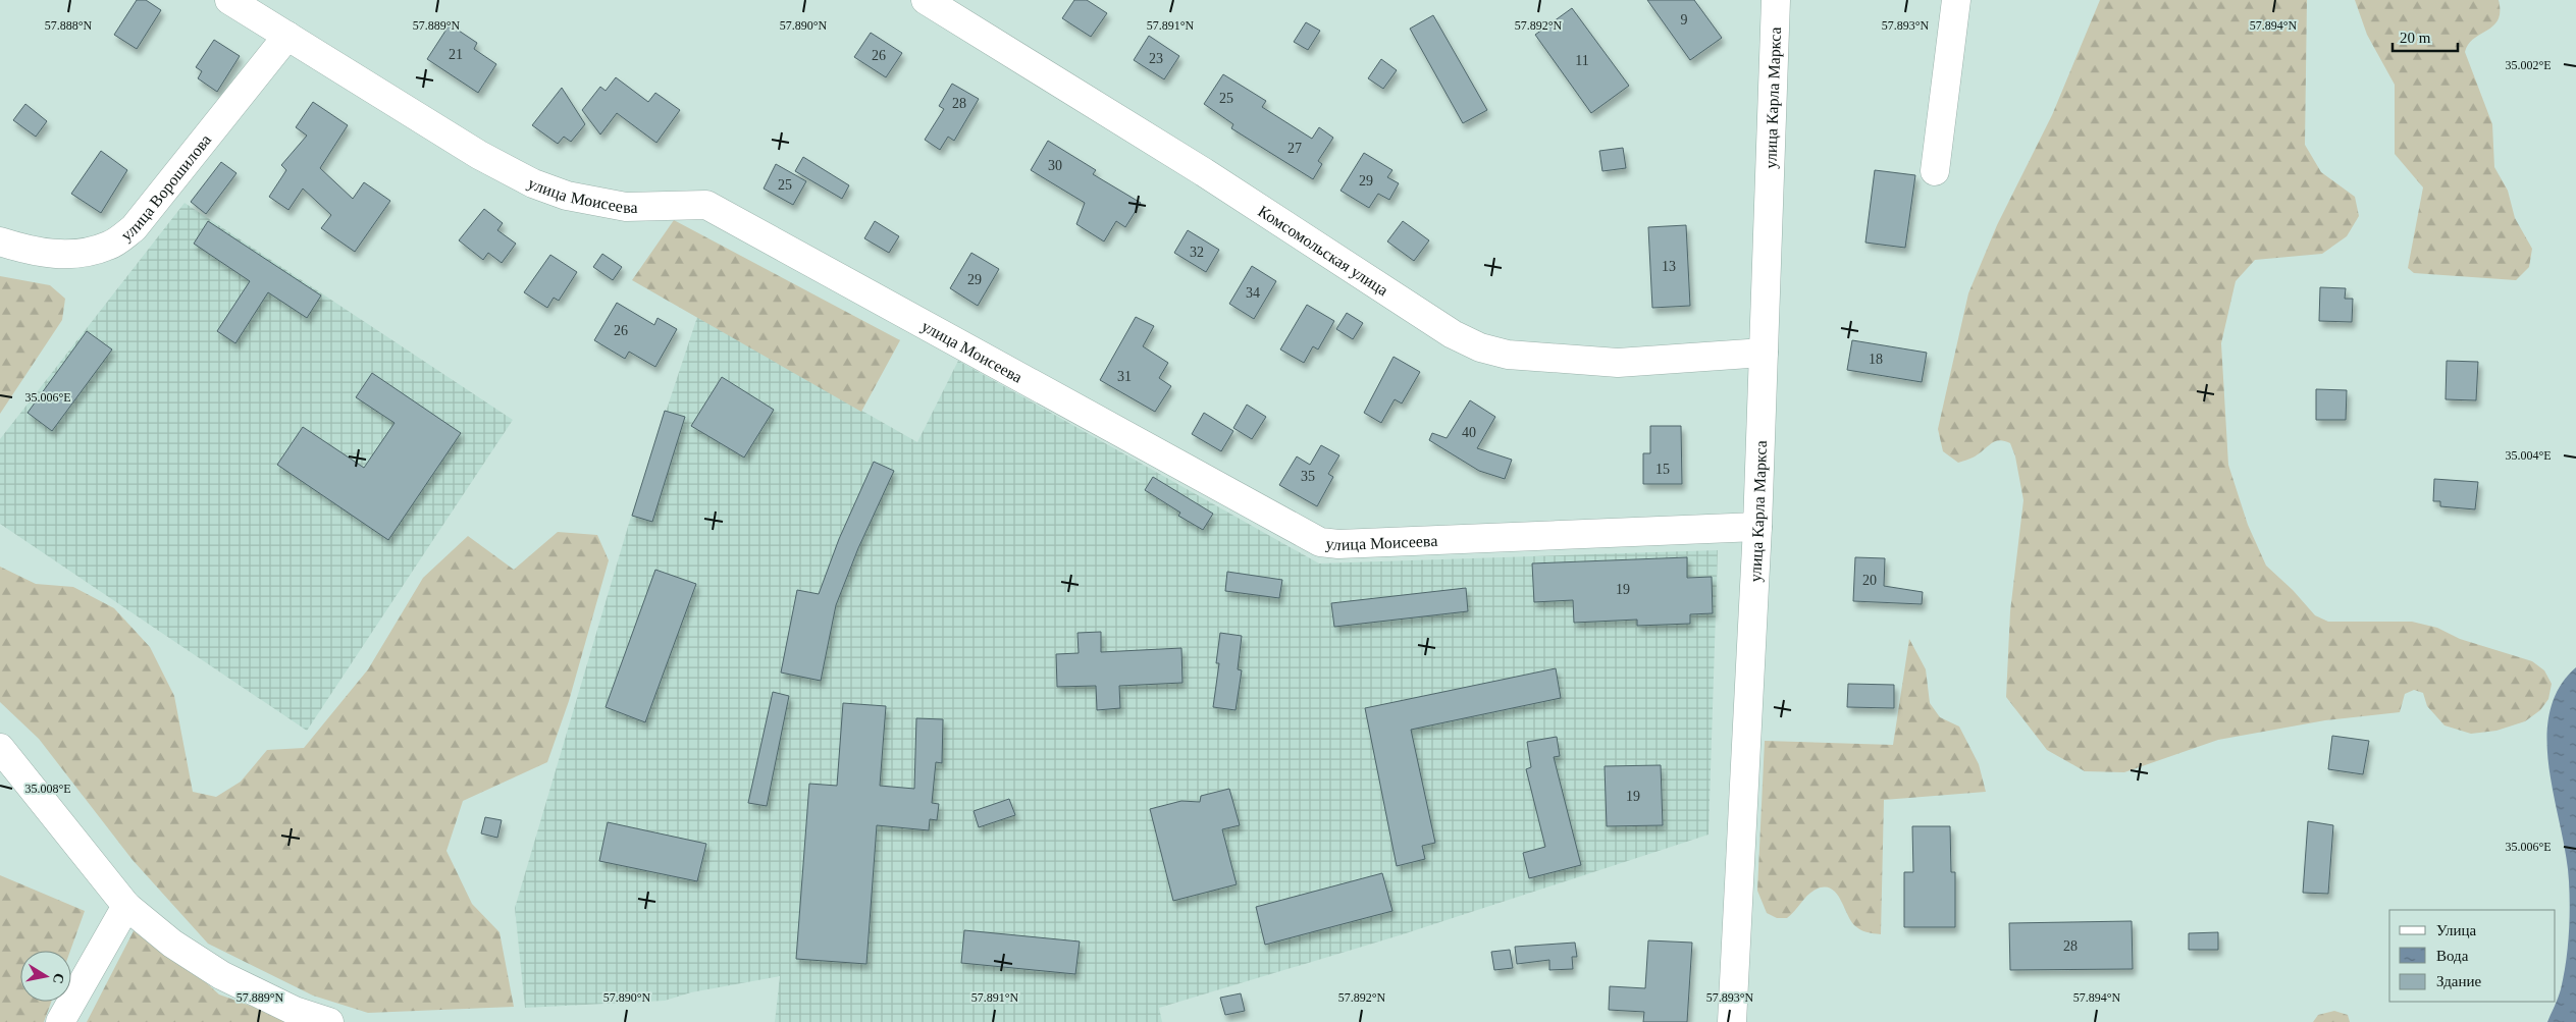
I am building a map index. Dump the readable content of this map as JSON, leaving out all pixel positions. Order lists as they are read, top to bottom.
{
  "streets": {
    "street": [
      "улица Карла Маркса",
      "улица Ворошилова",
      "улица Моисеева",
      "Комсомольская улица"
    ]
  },
  "crossings": [
    ["улица Карла Маркса", "улица Моисеева"],
    ["улица Карла Маркса", "Комсомольская улица"],
    ["улица Ворошилова", "улица Моисеева"]
  ],
  "house_numbers": [
    "9",
    "21",
    "26",
    "23",
    "11",
    "25",
    "28",
    "27",
    "30",
    "29",
    "25",
    "32",
    "13",
    "29",
    "34",
    "26",
    "18",
    "31",
    "40",
    "15",
    "35",
    "20",
    "19",
    "19",
    "28"
  ],
  "legend": ["Улица", "Вода", "Здание"],
  "scale_bar": "20 m",
  "north": "right",
  "coordinates": [
    "57.888°N",
    "57.889°N",
    "57.890°N",
    "57.891°N",
    "57.892°N",
    "57.893°N",
    "57.894°N",
    "35.002°E",
    "35.006°E",
    "35.004°E",
    "35.008°E"
  ]
}
